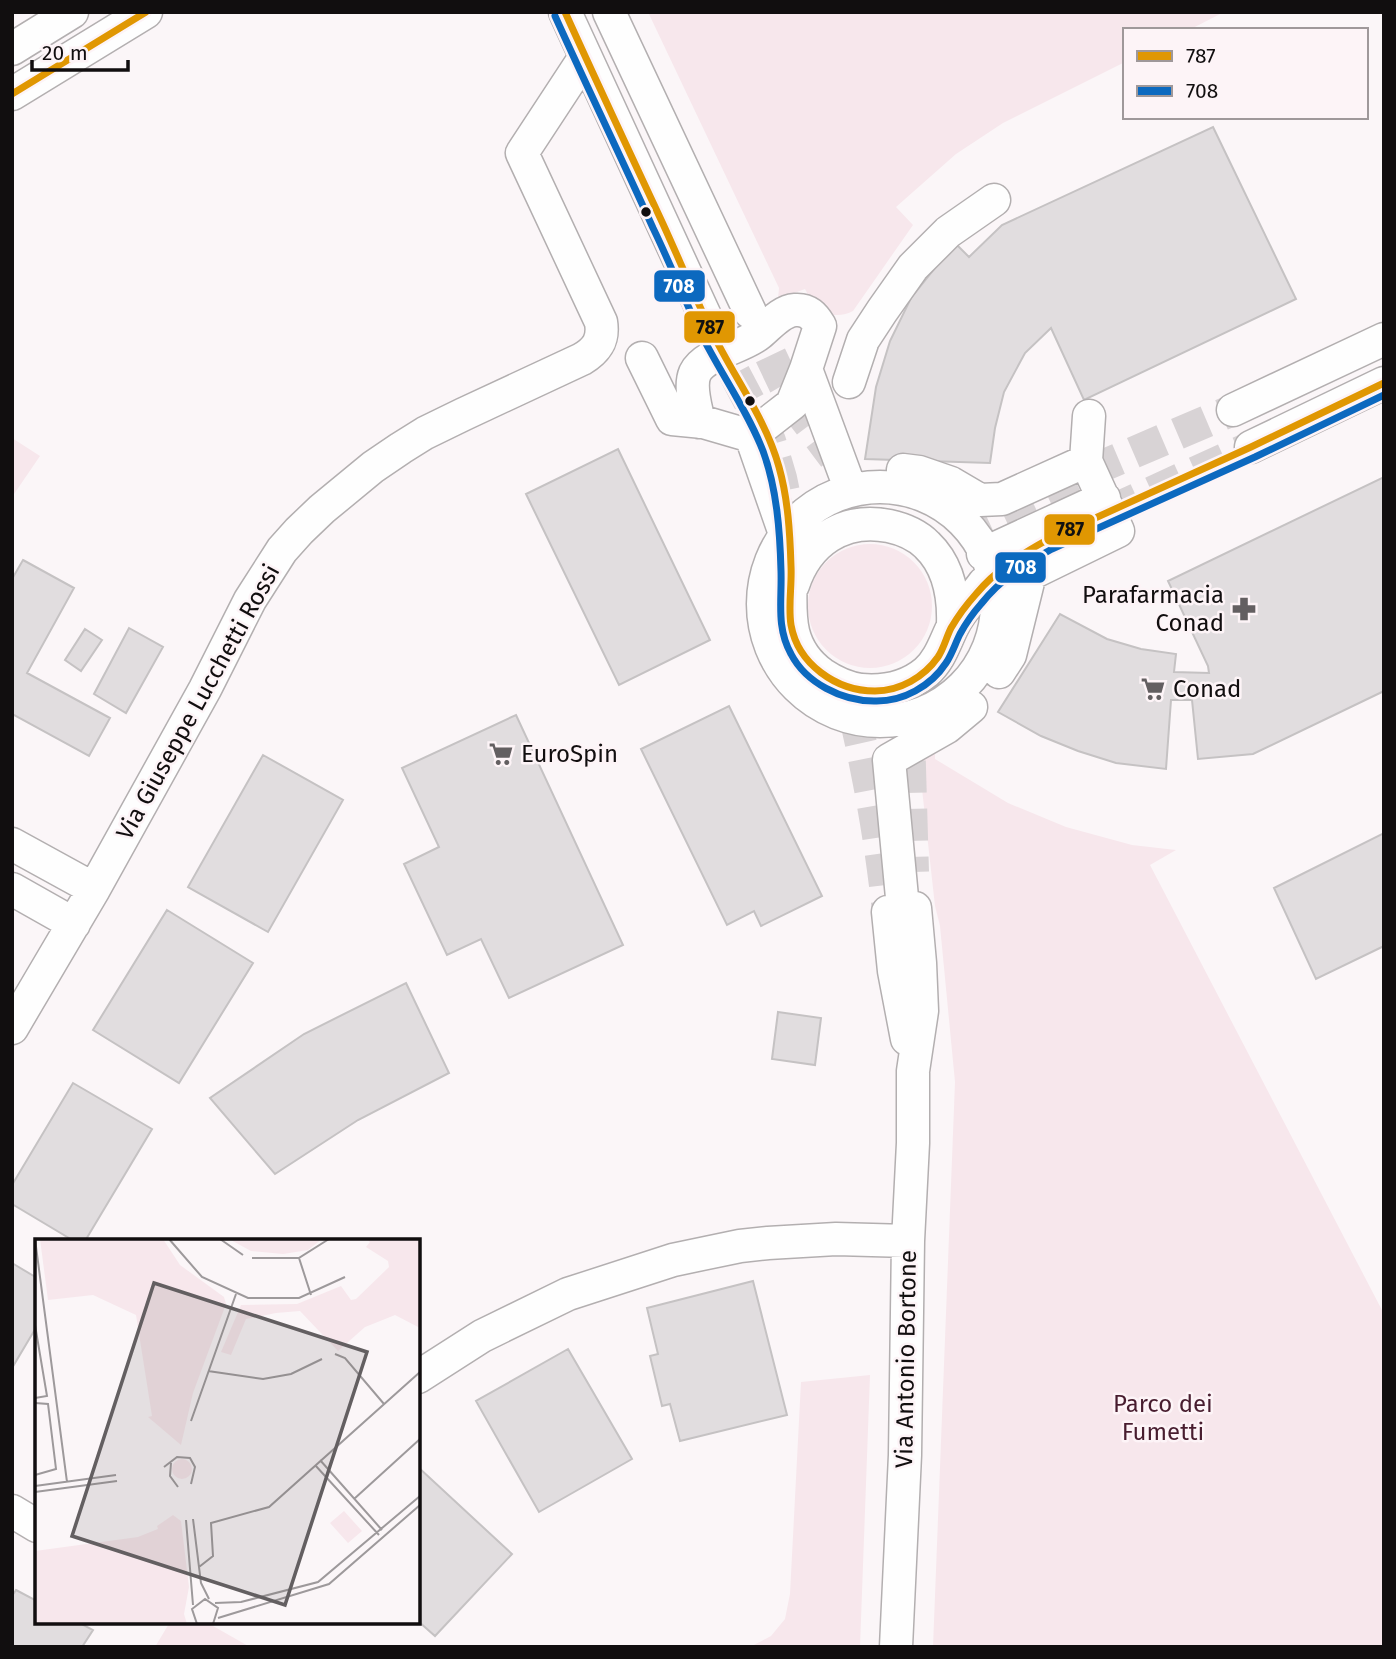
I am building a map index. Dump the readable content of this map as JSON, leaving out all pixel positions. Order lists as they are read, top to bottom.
{
  "streets": {
    "street": ["Via Giuseppe Lucchetti Rossi", "Via Antonio Bortone"]
  },
  "parks": ["Parco dei Fumetti"],
  "places": {
    "pharmacy": ["Parafarmacia Conad"],
    "supermarket": ["Conad", "EuroSpin"]
  },
  "lines": ["transit line 787", "transit line 708"],
  "legend": ["787", "708"],
  "scale_bar": "20 m"
}
